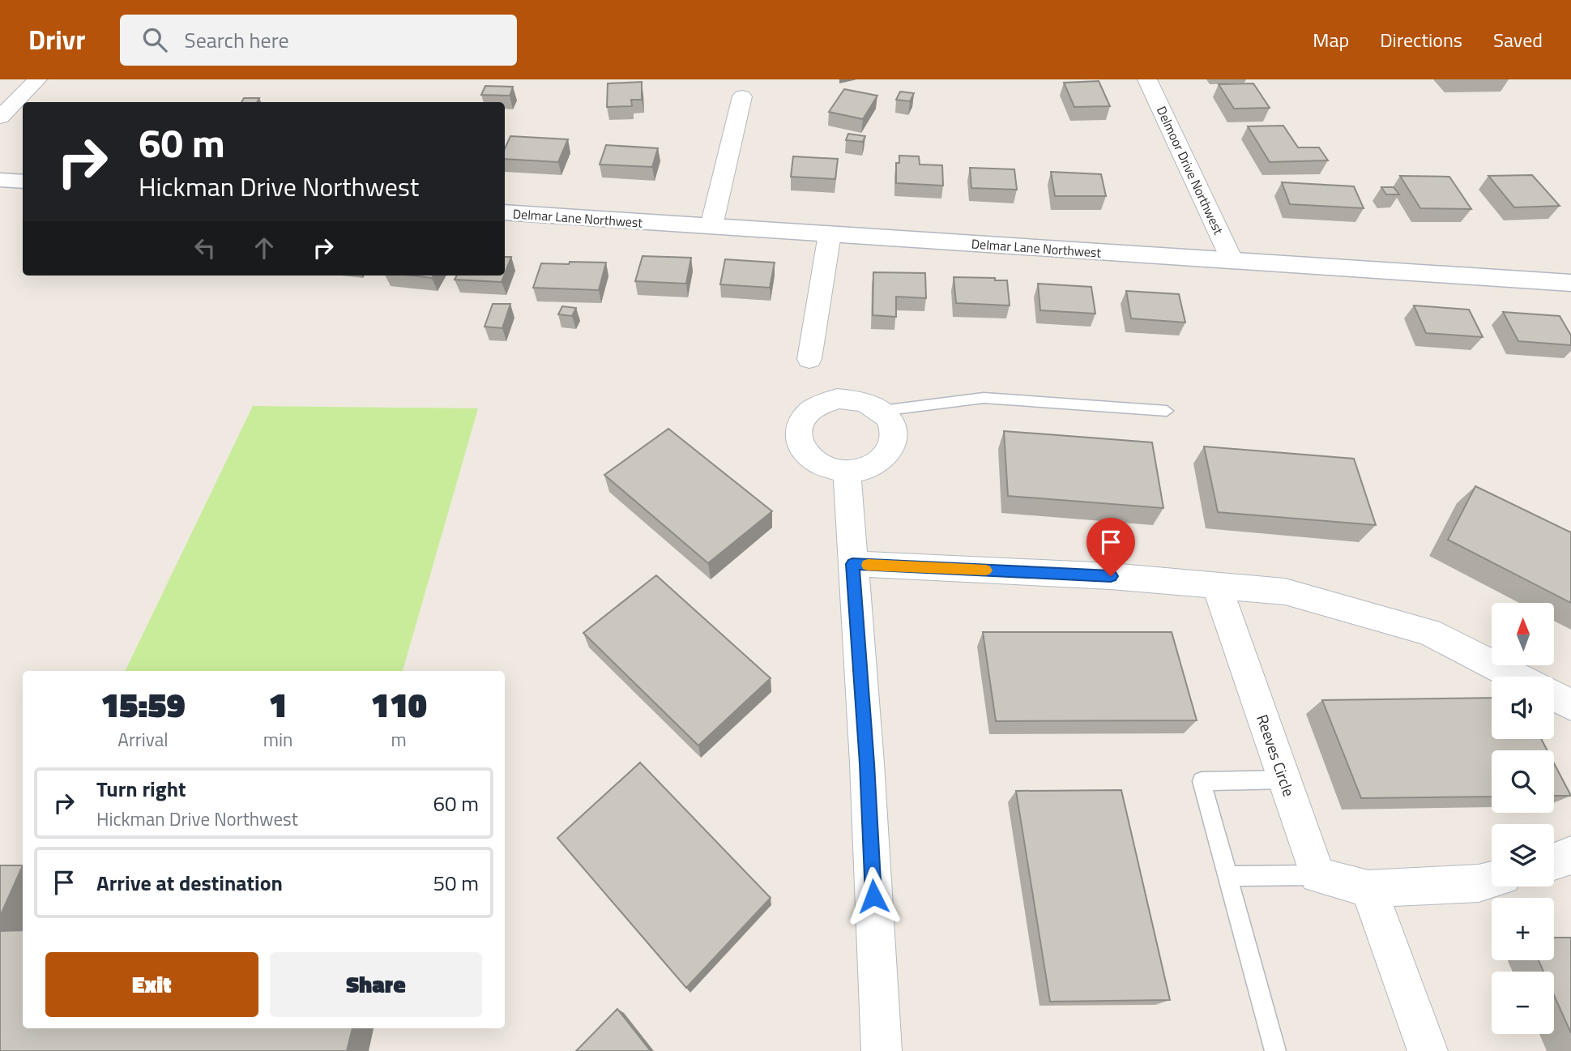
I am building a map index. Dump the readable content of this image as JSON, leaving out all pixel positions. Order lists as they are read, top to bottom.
{
  "streets": {
    "street": ["Delmoor Drive Northwest", "Delmar Lane Northwest", "Reeves Circle"]
  },
  "crossings": [
    ["Delmoor Drive Northwest", "Delmar Lane Northwest"]
  ],
  "north": "top",
  "page": {
    "header": "Drivr",
    "search": "Search here",
    "nav": ["Map", "Directions", "Saved"],
    "turn": ["60 m", "Hickman Drive Northwest"],
    "map_buttons": ["+", "−"],
    "eta": [
      "15:59",
      "Arrival",
      "1",
      "min",
      "110",
      "m"
    ],
    "list": [
      {
        "name": "Turn right",
        "note": "Hickman Drive Northwest",
        "value": "60 m"
      },
      {
        "name": "Arrive at destination",
        "value": "50 m"
      }
    ],
    "buttons": ["Exit", "Share"]
  }
}
